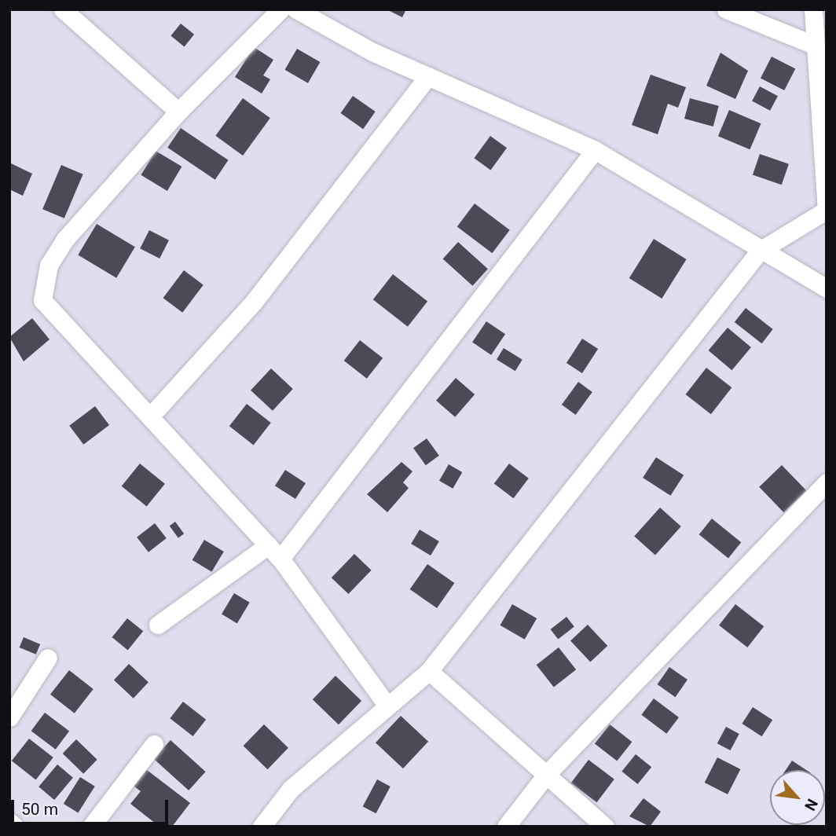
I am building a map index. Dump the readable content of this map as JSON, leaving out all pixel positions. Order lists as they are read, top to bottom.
{
  "scale_bar": "50 m",
  "north": "bottom right"
}
